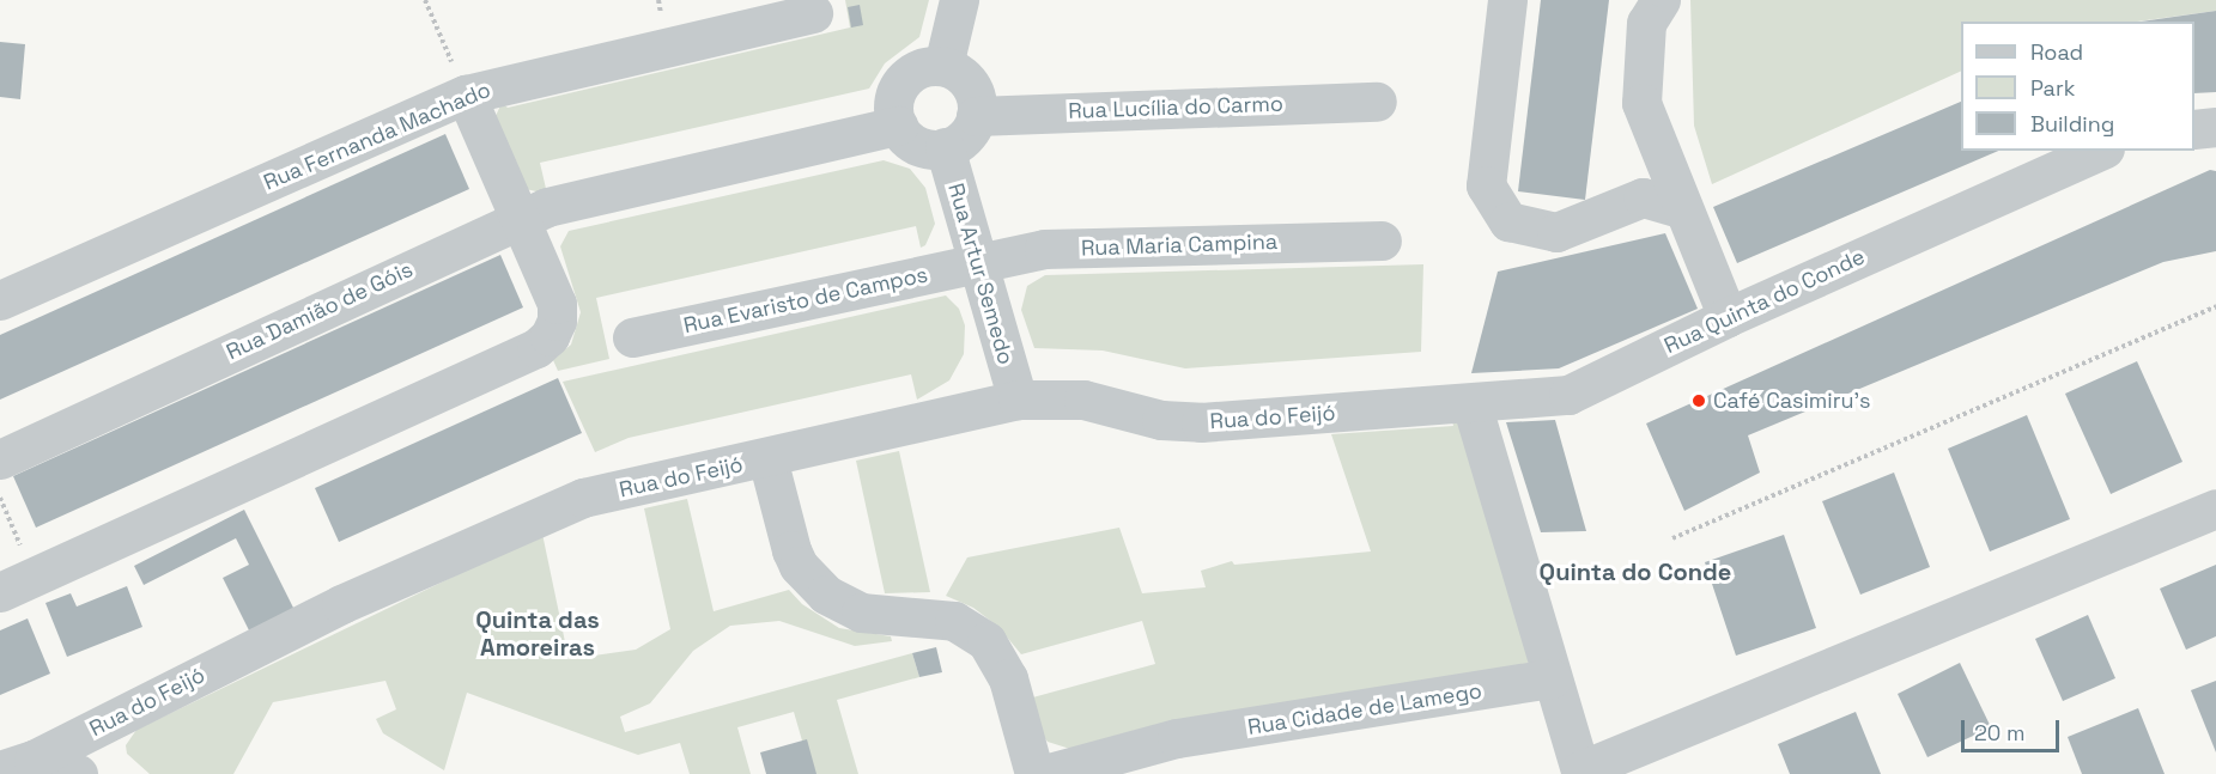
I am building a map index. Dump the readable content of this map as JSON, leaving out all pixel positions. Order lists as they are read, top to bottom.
{
  "streets": {
    "street": [
      "Rua Lucília do Carmo",
      "Rua Fernanda Machado",
      "Rua Maria Campina",
      "Rua Artur Semedo",
      "Rua Evaristo de Campos",
      "Rua Quinta do Conde",
      "Rua Damião de Góis",
      "Rua do Feijó",
      "Rua Cidade de Lamego"
    ]
  },
  "crossings": [
    ["Rua Lucília do Carmo", "Rua Artur Semedo"],
    ["Rua Maria Campina", "Rua Artur Semedo"],
    ["Rua Maria Campina", "Rua Evaristo de Campos"],
    ["Rua Artur Semedo", "Rua Evaristo de Campos"],
    ["Rua Artur Semedo", "Rua do Feijó"],
    ["Rua Quinta do Conde", "Rua do Feijó"]
  ],
  "districts": ["Quinta do Conde", "Quinta das Amoreiras"],
  "places": ["Café Casimiru's"],
  "legend": ["Road", "Park", "Building"],
  "scale_bar": "20 m"
}
